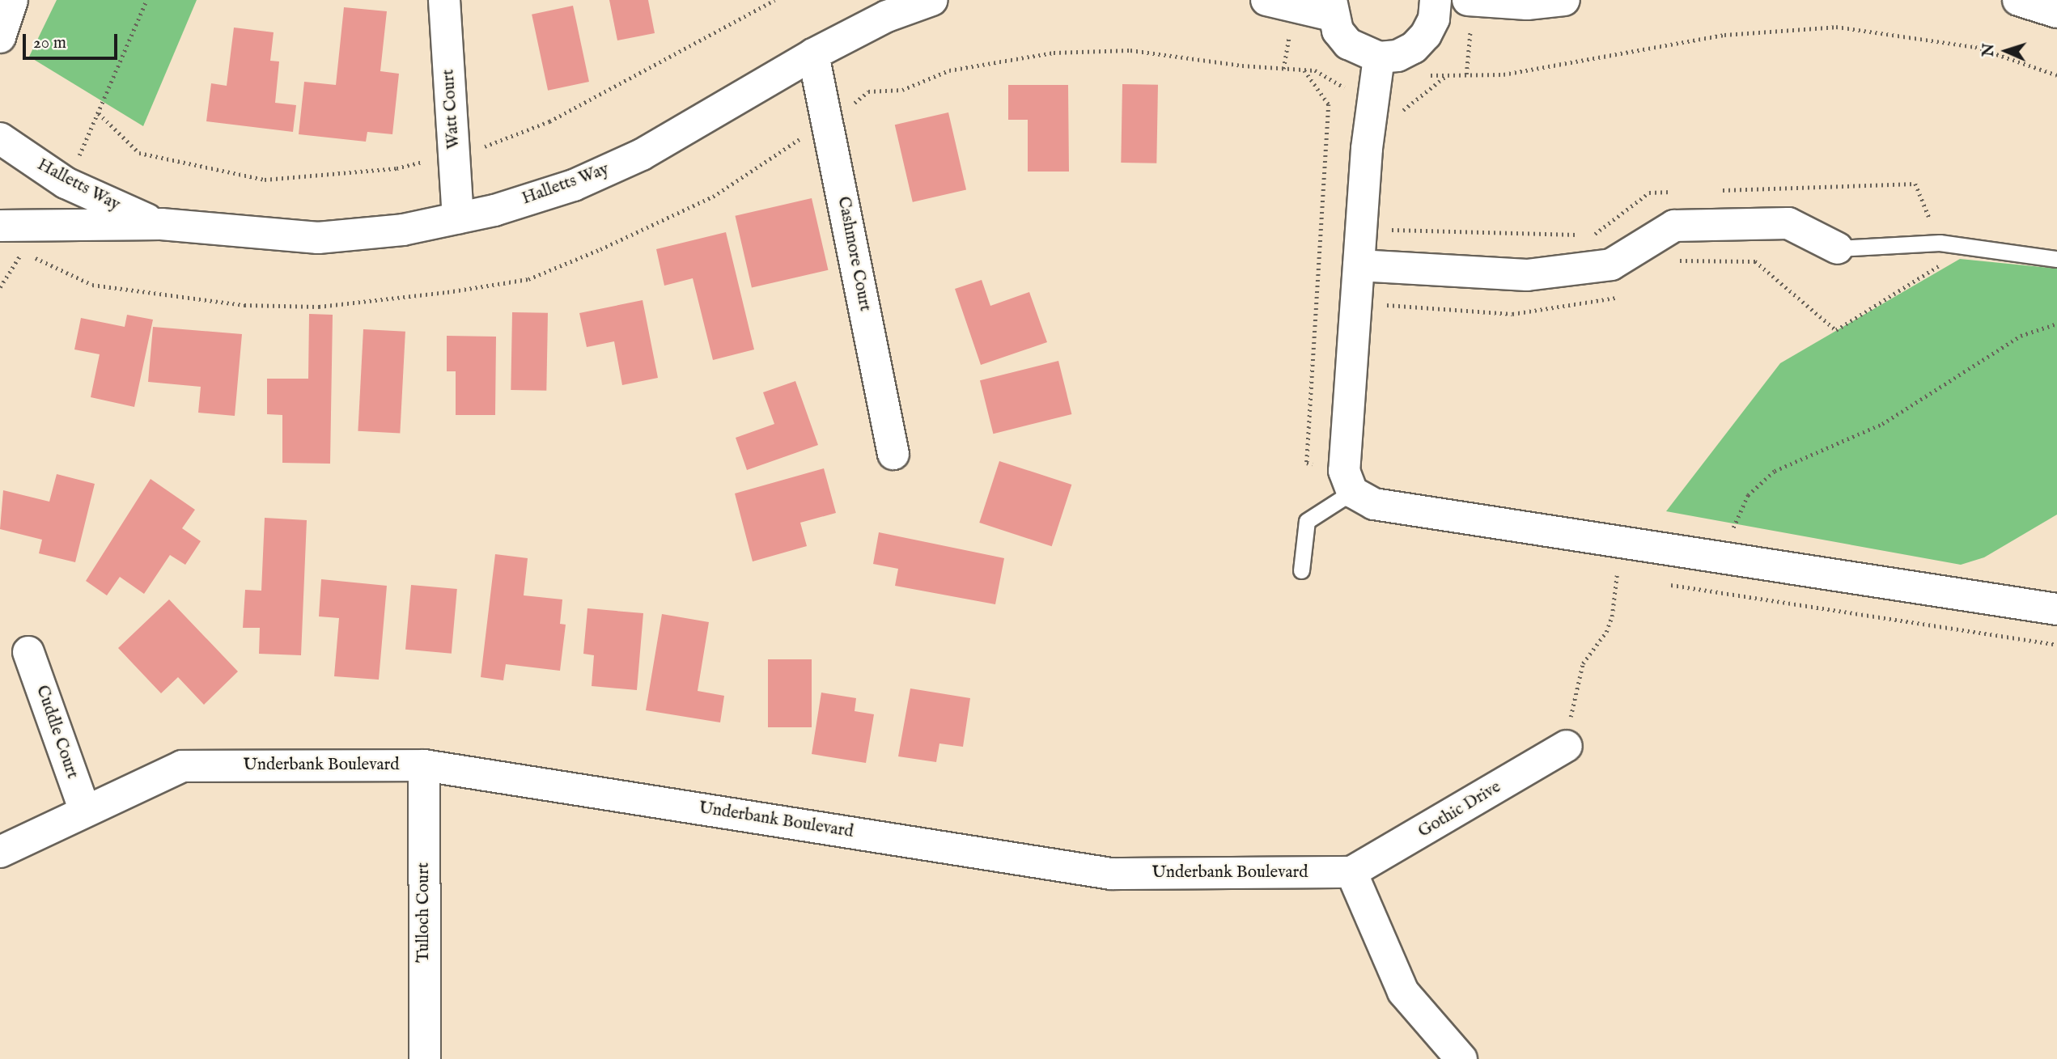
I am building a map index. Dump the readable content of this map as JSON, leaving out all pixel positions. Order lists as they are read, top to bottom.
{
  "streets": {
    "street": [
      "Watt Court",
      "Halletts Way",
      "Cashmore Court",
      "Cuddle Court",
      "Underbank Boulevard",
      "Gothic Drive",
      "Tulloch Court"
    ]
  },
  "crossings": [
    ["Watt Court", "Halletts Way"],
    ["Halletts Way", "Cashmore Court"],
    ["Cuddle Court", "Underbank Boulevard"],
    ["Underbank Boulevard", "Gothic Drive"],
    ["Underbank Boulevard", "Tulloch Court"]
  ],
  "scale_bar": "20 m",
  "north": "left"
}
